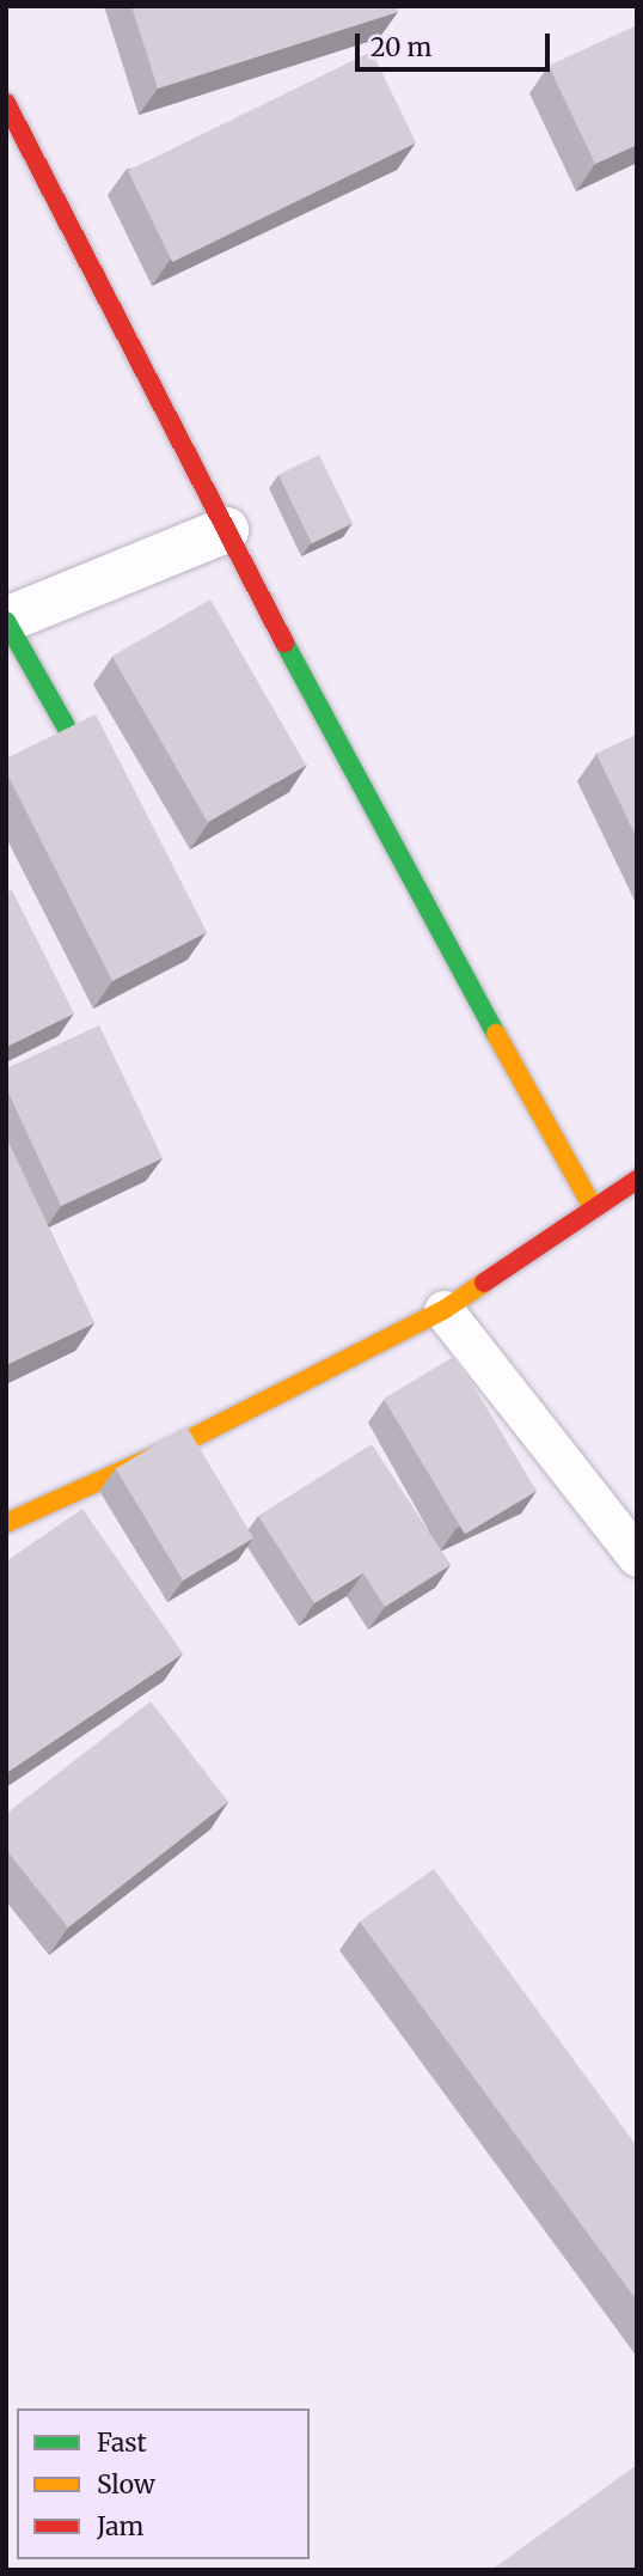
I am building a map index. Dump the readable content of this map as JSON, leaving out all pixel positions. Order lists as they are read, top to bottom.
{
  "legend": ["Fast", "Slow", "Jam"],
  "scale_bar": "20 m"
}
